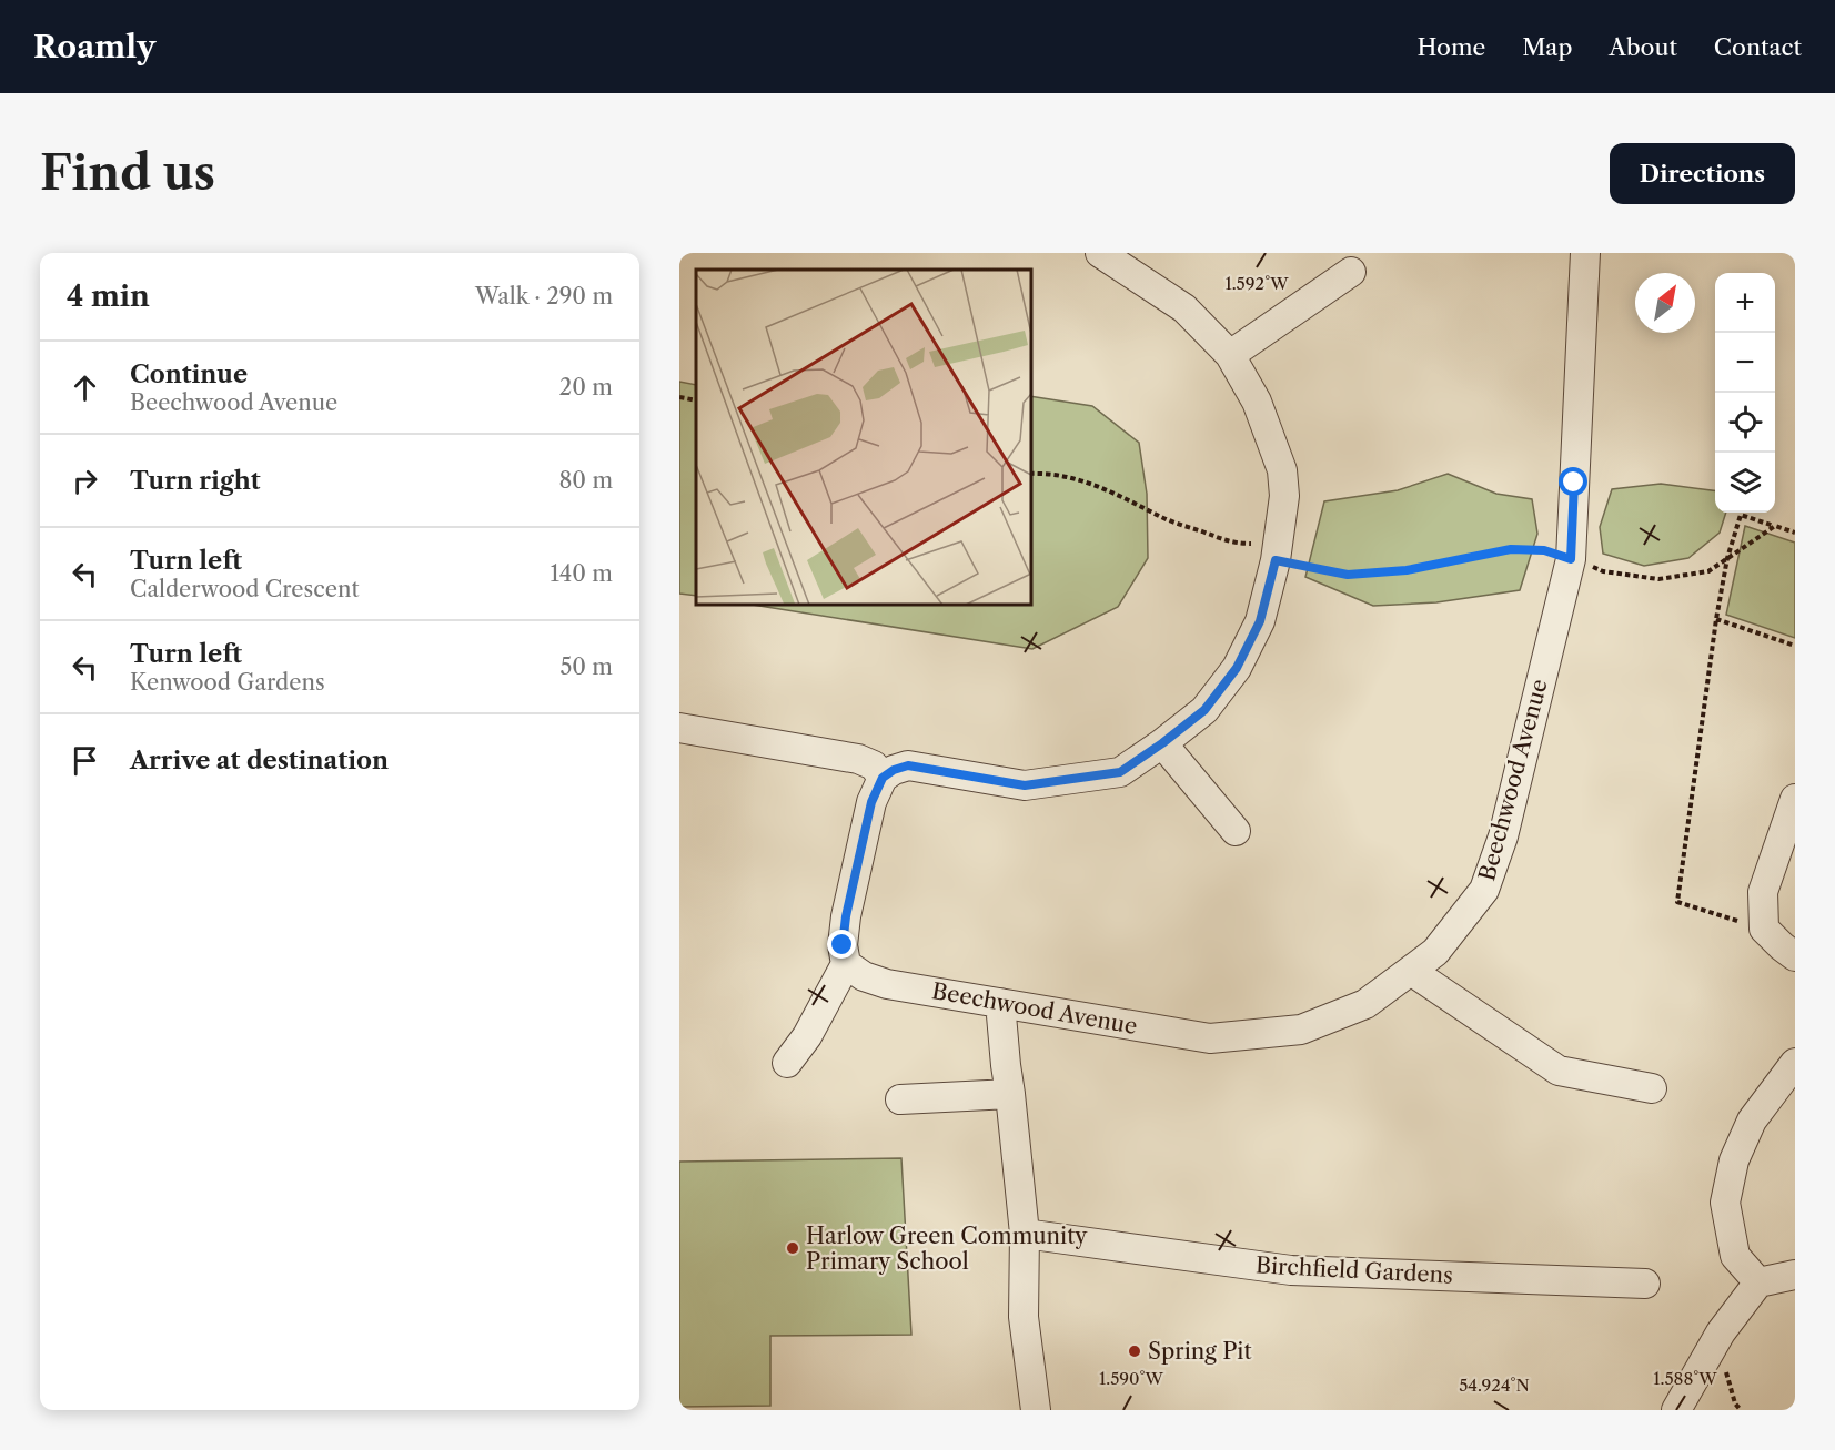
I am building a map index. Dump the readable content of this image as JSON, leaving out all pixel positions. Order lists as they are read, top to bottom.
{
  "streets": {
    "street": ["Beechwood Avenue", "Birchfield Gardens"]
  },
  "places": ["Harlow Green Community Primary School", "Spring Pit"],
  "north": "top right",
  "page": {
    "header": "Roamly",
    "nav": [
      "Home",
      "Map",
      "About",
      "Contact"
    ],
    "buttons": "Directions",
    "title": "Find us",
    "heading": ["4 min", "Walk · 290 m"],
    "map_buttons": ["+", "−"],
    "list": [
      ["Continue", "Beechwood Avenue", "20 m"],
      ["Turn right", "80 m"],
      ["Turn left", "Calderwood Crescent", "140 m"],
      ["Turn left", "Kenwood Gardens", "50 m"],
      "Arrive at destination"
    ]
  },
  "coordinates": [
    "1.592°W",
    "1.590°W",
    "1.588°W",
    "54.924°N"
  ]
}
